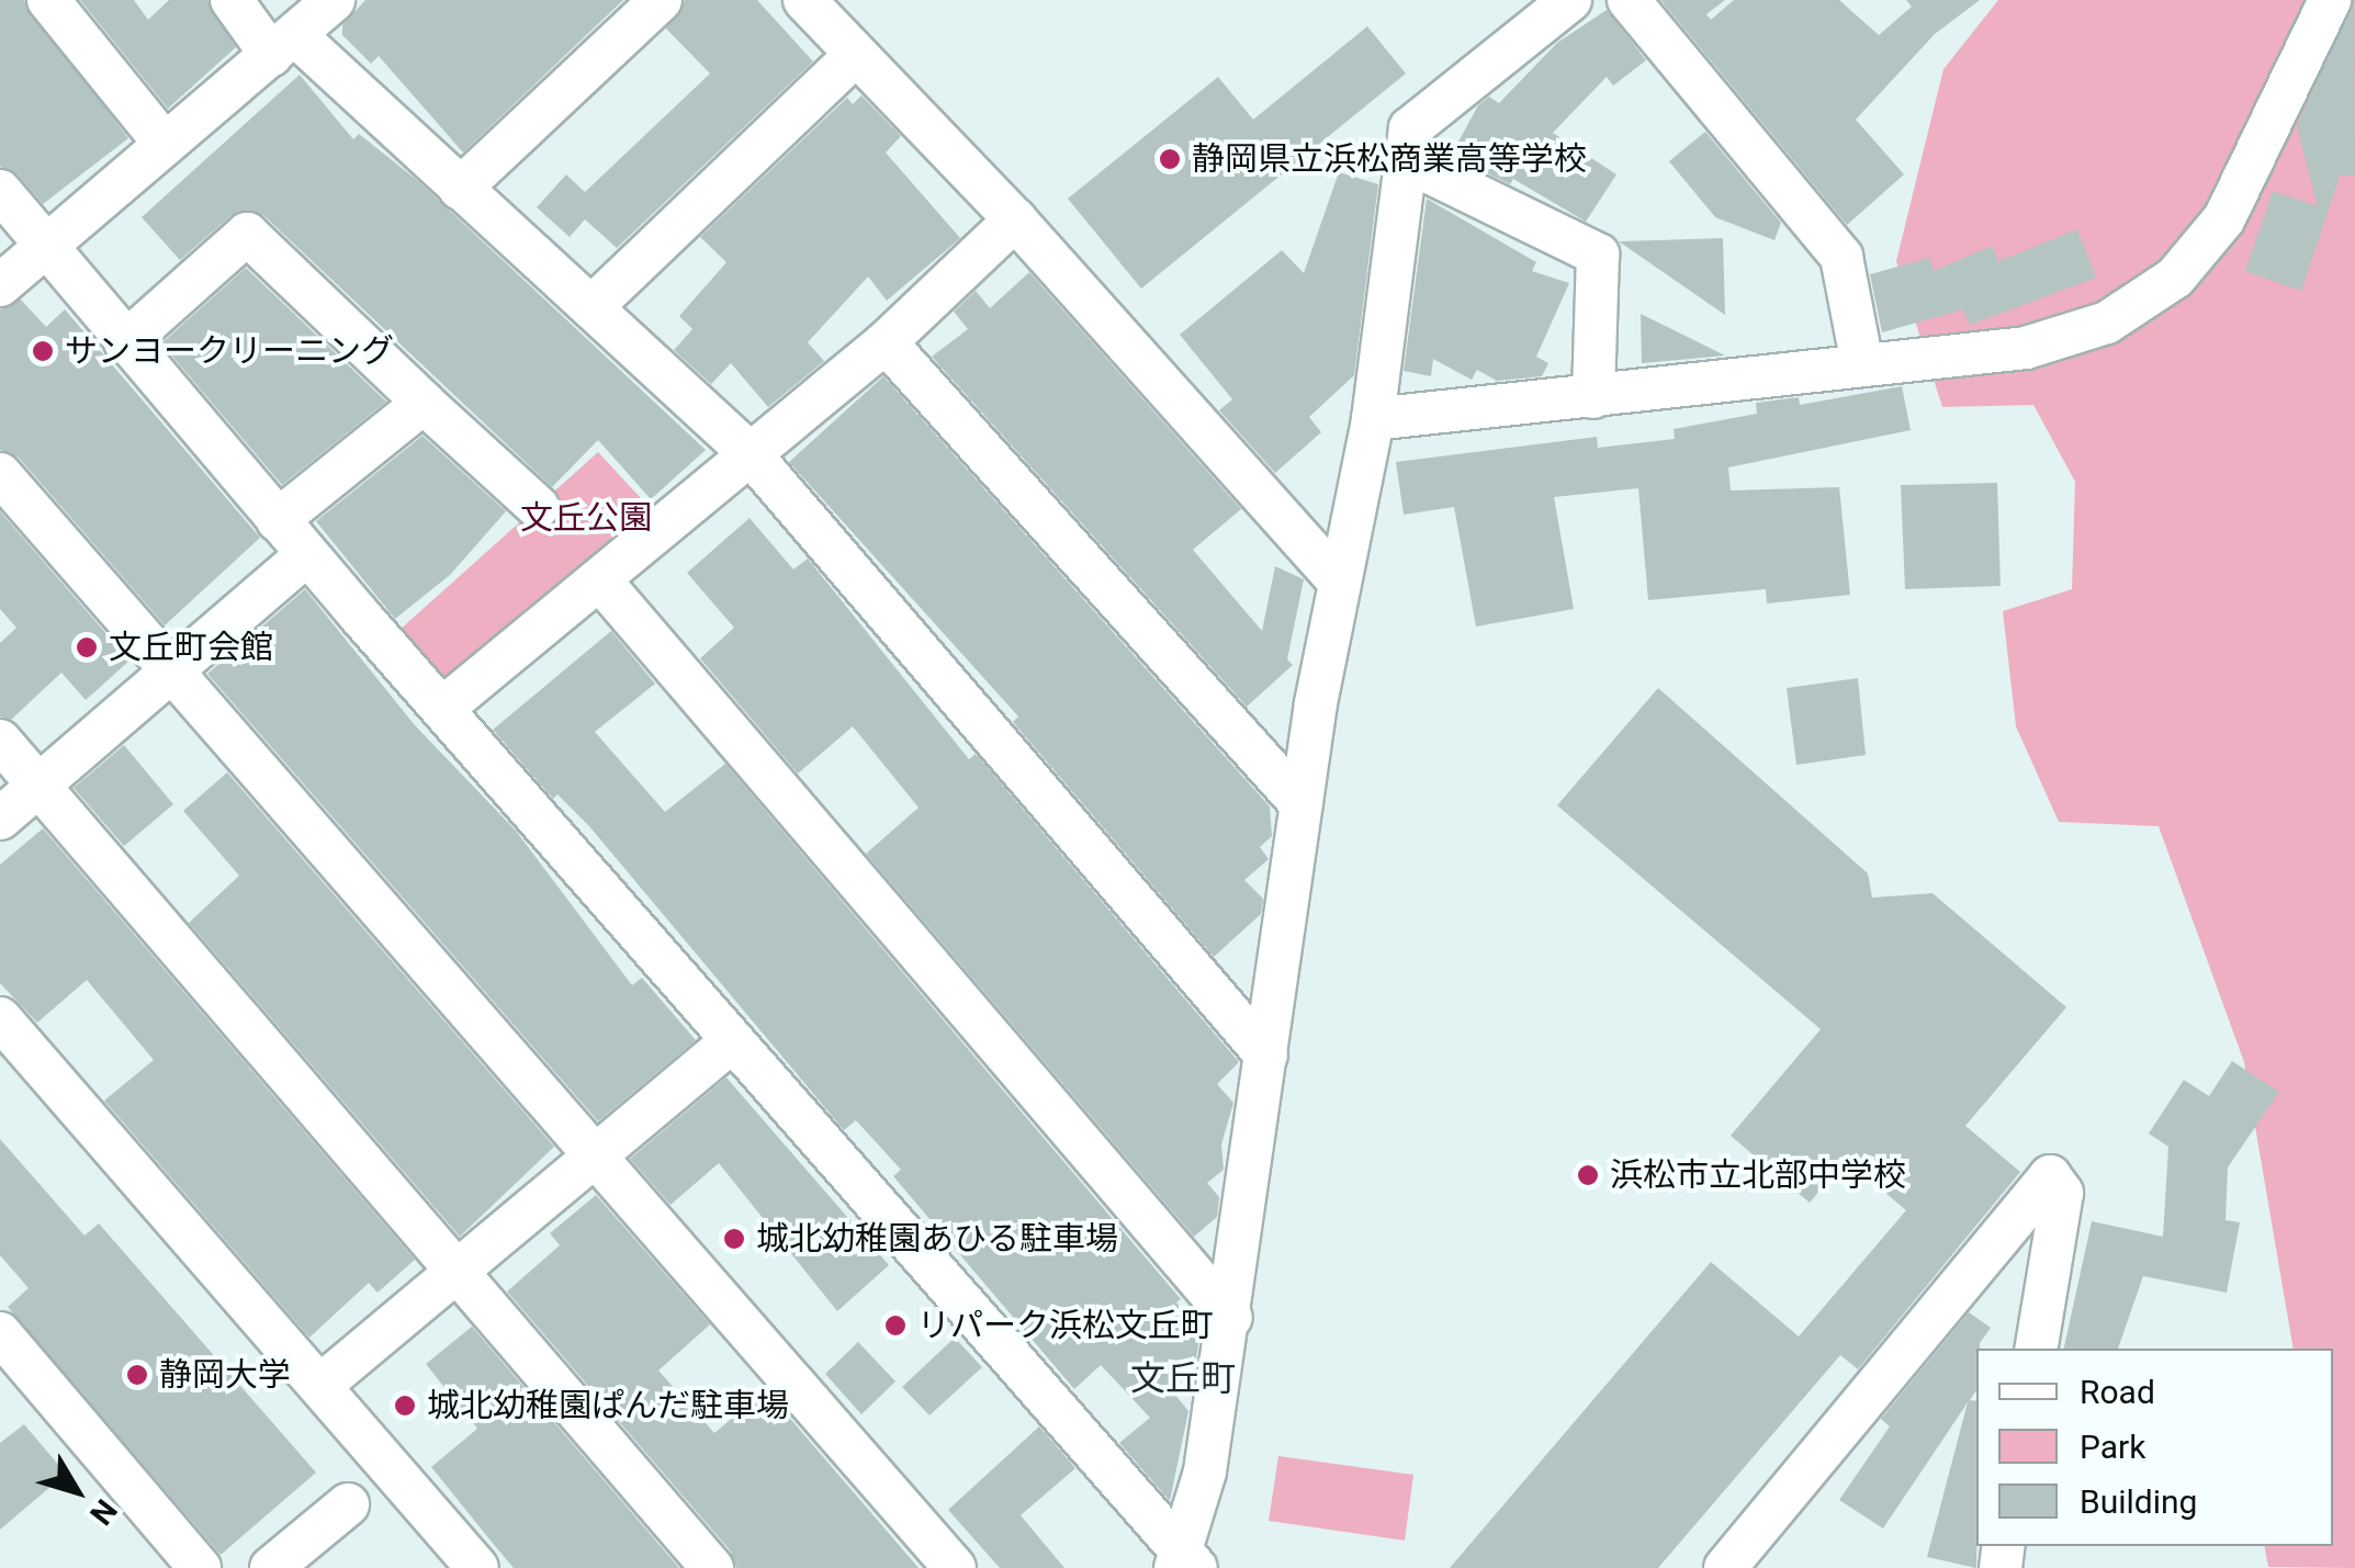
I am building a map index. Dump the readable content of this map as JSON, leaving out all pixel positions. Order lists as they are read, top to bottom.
{
  "districts": ["文丘町"],
  "parks": ["文丘公園"],
  "places": [
    "静岡県立浜松商業高等学校",
    "サンヨークリーニング",
    "文丘町会館",
    "浜松市立北部中学校",
    "城北幼稚園あひる駐車場",
    "リパーク浜松文丘町",
    "静岡大学",
    "城北幼稚園ぱんだ駐車場"
  ],
  "legend": ["Road", "Park", "Building"],
  "north": "bottom right"
}
